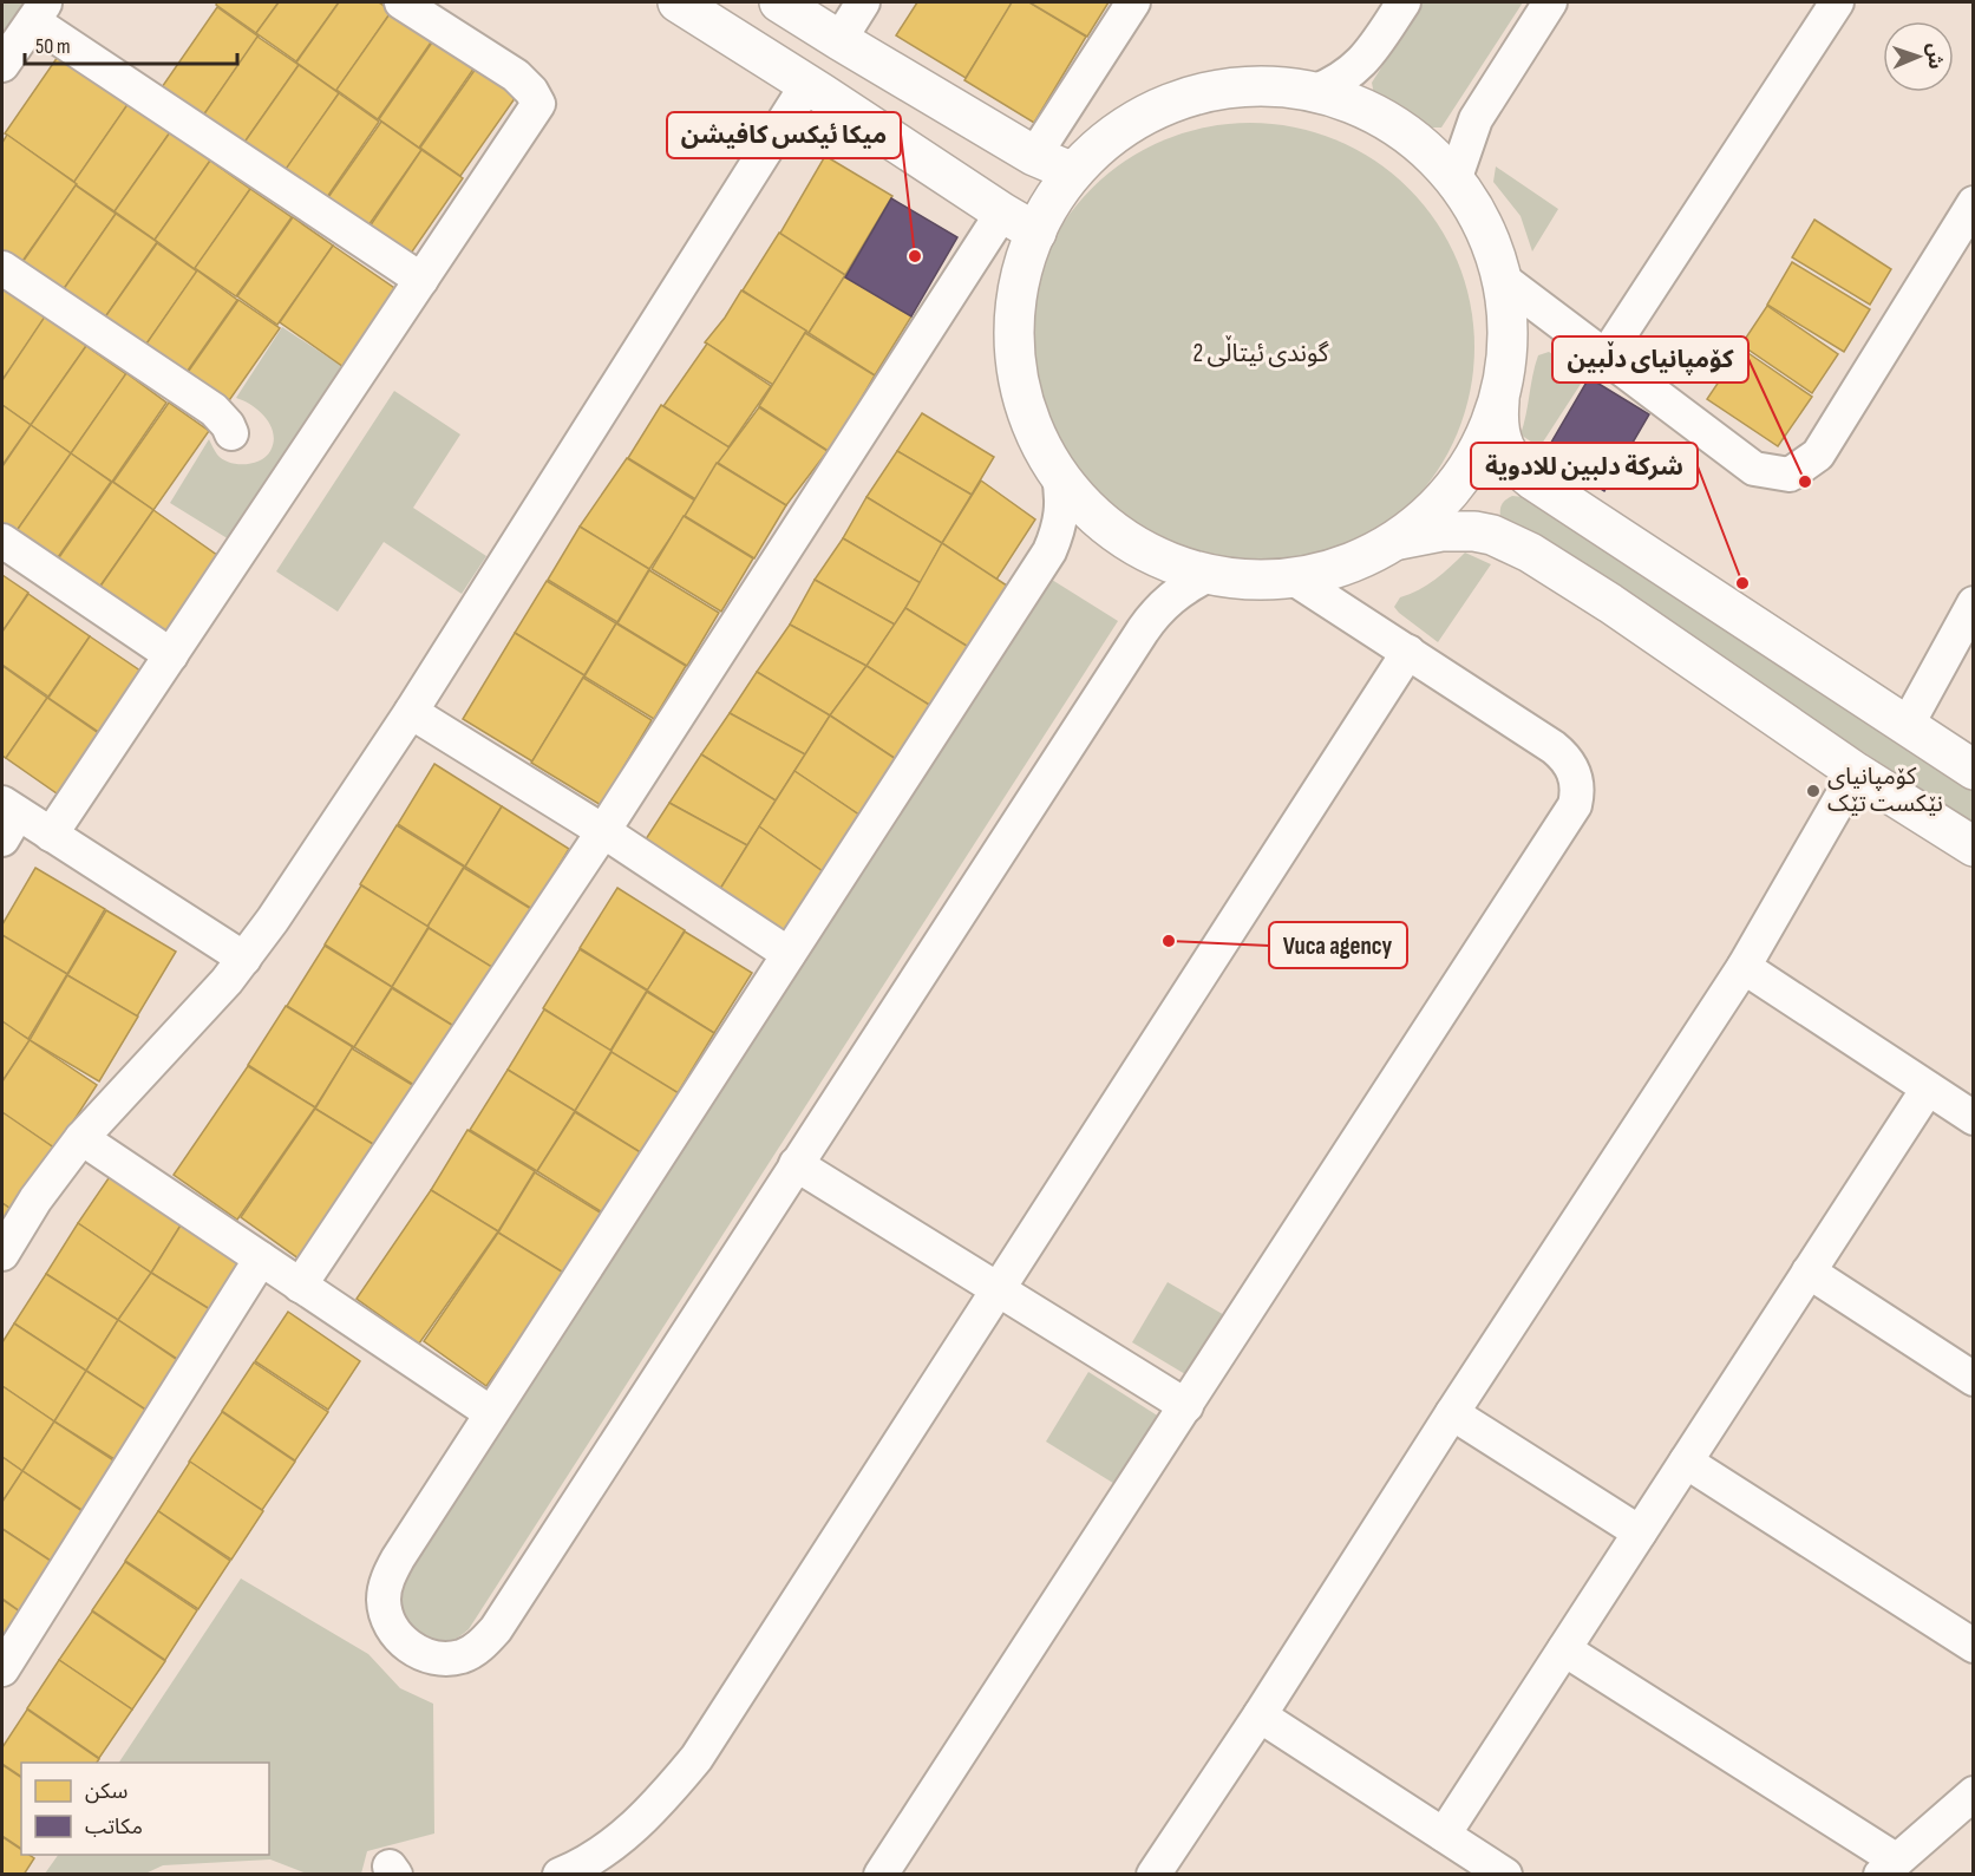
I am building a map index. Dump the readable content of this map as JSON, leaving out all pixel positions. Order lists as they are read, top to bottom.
{
  "districts": ["گوندی ئیتاڵی 2"],
  "places": [
    "میکا ئیکس کافیشن",
    "کۆمپانیای دڵبین",
    "شركة دلبين للادوية",
    "کۆمپانیای نێکست تێک",
    "Vuca agency"
  ],
  "legend": ["سكن", "مكاتب"],
  "scale_bar": "50 m",
  "north": "right"
}
